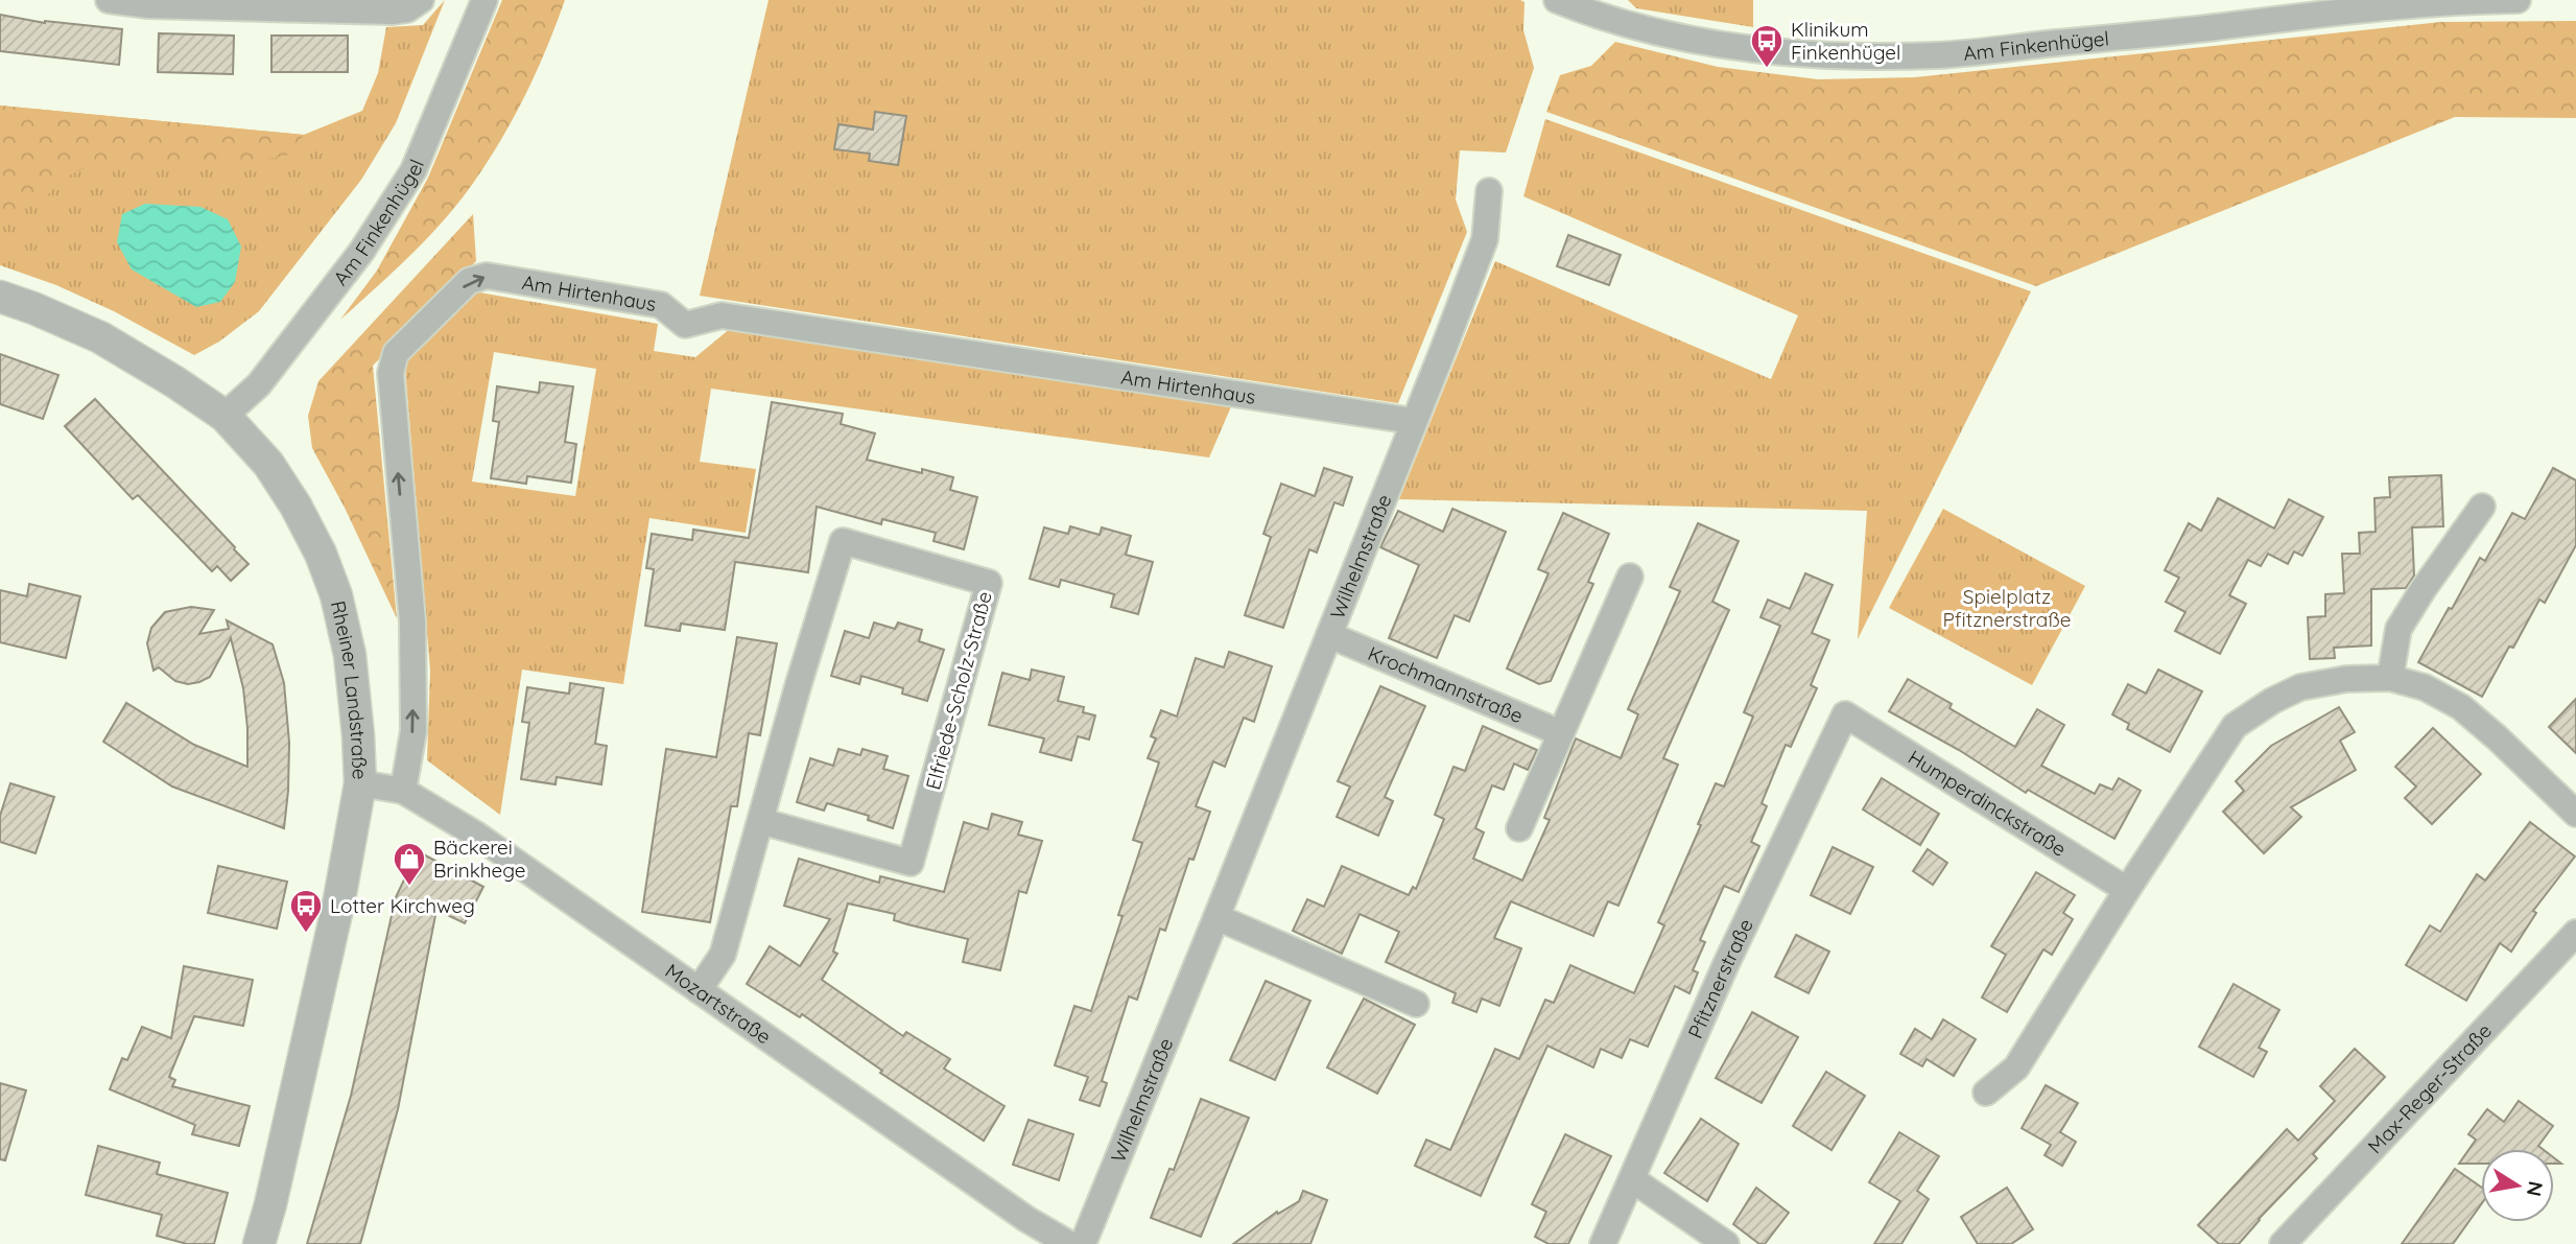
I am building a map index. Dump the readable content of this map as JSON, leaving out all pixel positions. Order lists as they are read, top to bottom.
{
  "streets": {
    "street": [
      "Am Finkenhügel",
      "Am Hirtenhaus",
      "Wilhelmstraße",
      "Krochmannstraße",
      "Rheiner Landstraße",
      "Elfriede-Scholz-Straße",
      "Humperdinckstraße",
      "Pfitznerstraße",
      "Mozartstraße",
      "Max-Reger-Straße"
    ]
  },
  "crossings": [
    ["Am Finkenhügel", "Rheiner Landstraße"],
    ["Am Hirtenhaus", "Wilhelmstraße"],
    ["Am Hirtenhaus", "Mozartstraße"],
    ["Wilhelmstraße", "Krochmannstraße"],
    ["Rheiner Landstraße", "Mozartstraße"],
    ["Elfriede-Scholz-Straße", "Mozartstraße"],
    ["Humperdinckstraße", "Pfitznerstraße"]
  ],
  "parks": ["Spielplatz Pfitznerstraße"],
  "places": {
    "bus stop": ["Klinikum Finkenhügel", "Lotter Kirchweg"],
    "shop": ["Bäckerei Brinkhege"]
  },
  "north": "right"
}
